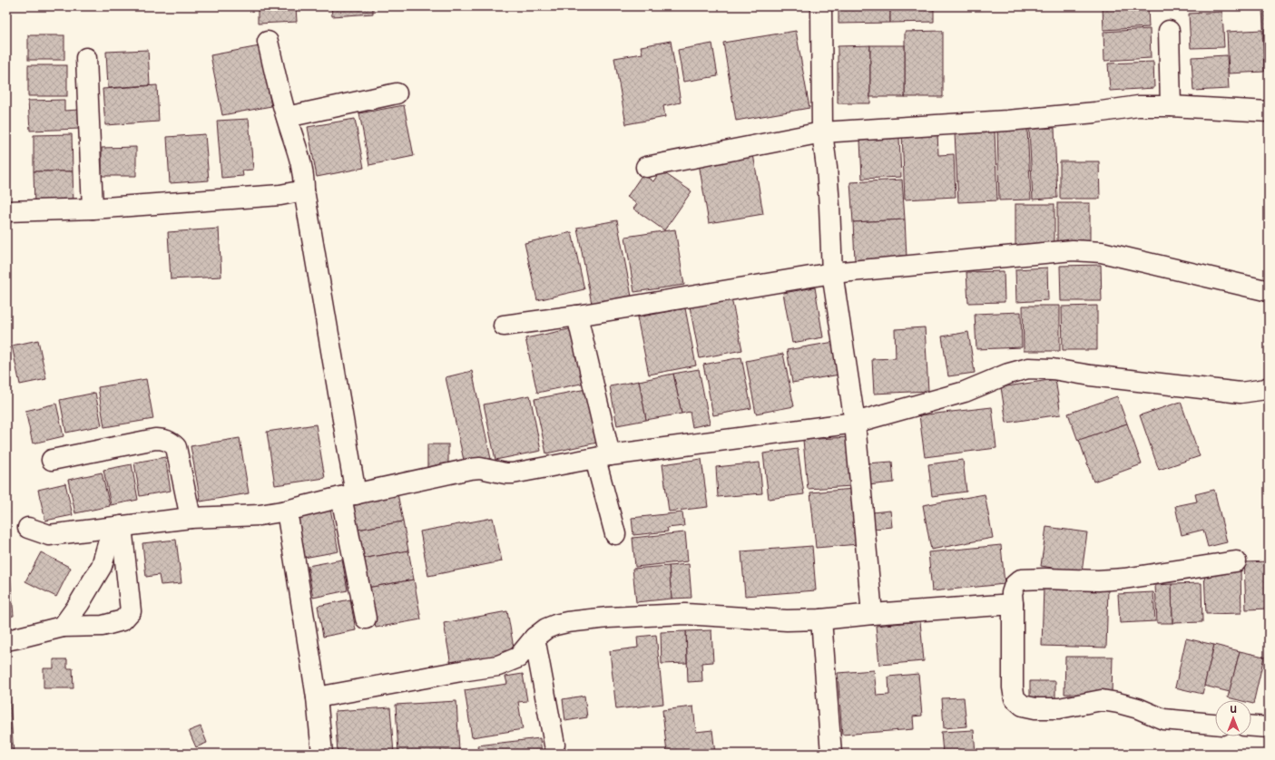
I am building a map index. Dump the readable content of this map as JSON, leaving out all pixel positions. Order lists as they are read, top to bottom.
{
  "north": "top"
}
